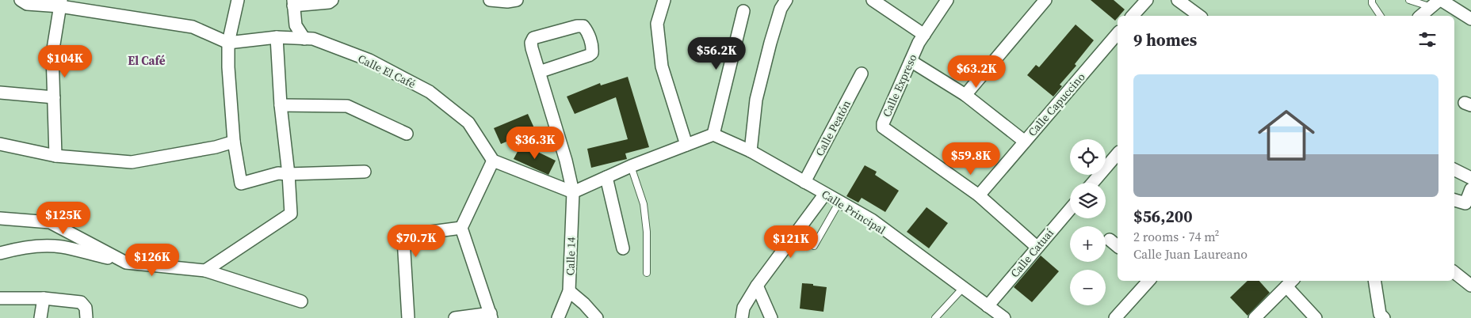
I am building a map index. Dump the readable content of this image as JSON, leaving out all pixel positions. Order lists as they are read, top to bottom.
{
  "streets": {
    "street": [
      "Calle El Café",
      "Calle Expreso",
      "Calle Capuccino",
      "Calle Peatón",
      "Calle Principal",
      "Calle Catuaí",
      "Calle 14"
    ]
  },
  "crossings": [
    ["Calle Expreso", "Calle Capuccino"],
    ["Calle Expreso", "Calle Catuaí"],
    ["Calle Peatón", "Calle Principal"],
    ["Calle Principal", "Calle Catuaí"]
  ],
  "districts": ["El Café"],
  "page": {
    "heading": "9 homes",
    "price": [
      "$56.2K",
      "$104K",
      "$63.2K",
      "$36.3K",
      "$59.8K",
      "$125K",
      "$70.7K",
      "$121K",
      "$126K"
    ],
    "list": [
      {
        "name": "$56,200",
        "note": "2 rooms · 74 m² · Calle Juan Laureano"
      }
    ],
    "map_buttons": ["+", "−"]
  }
}
